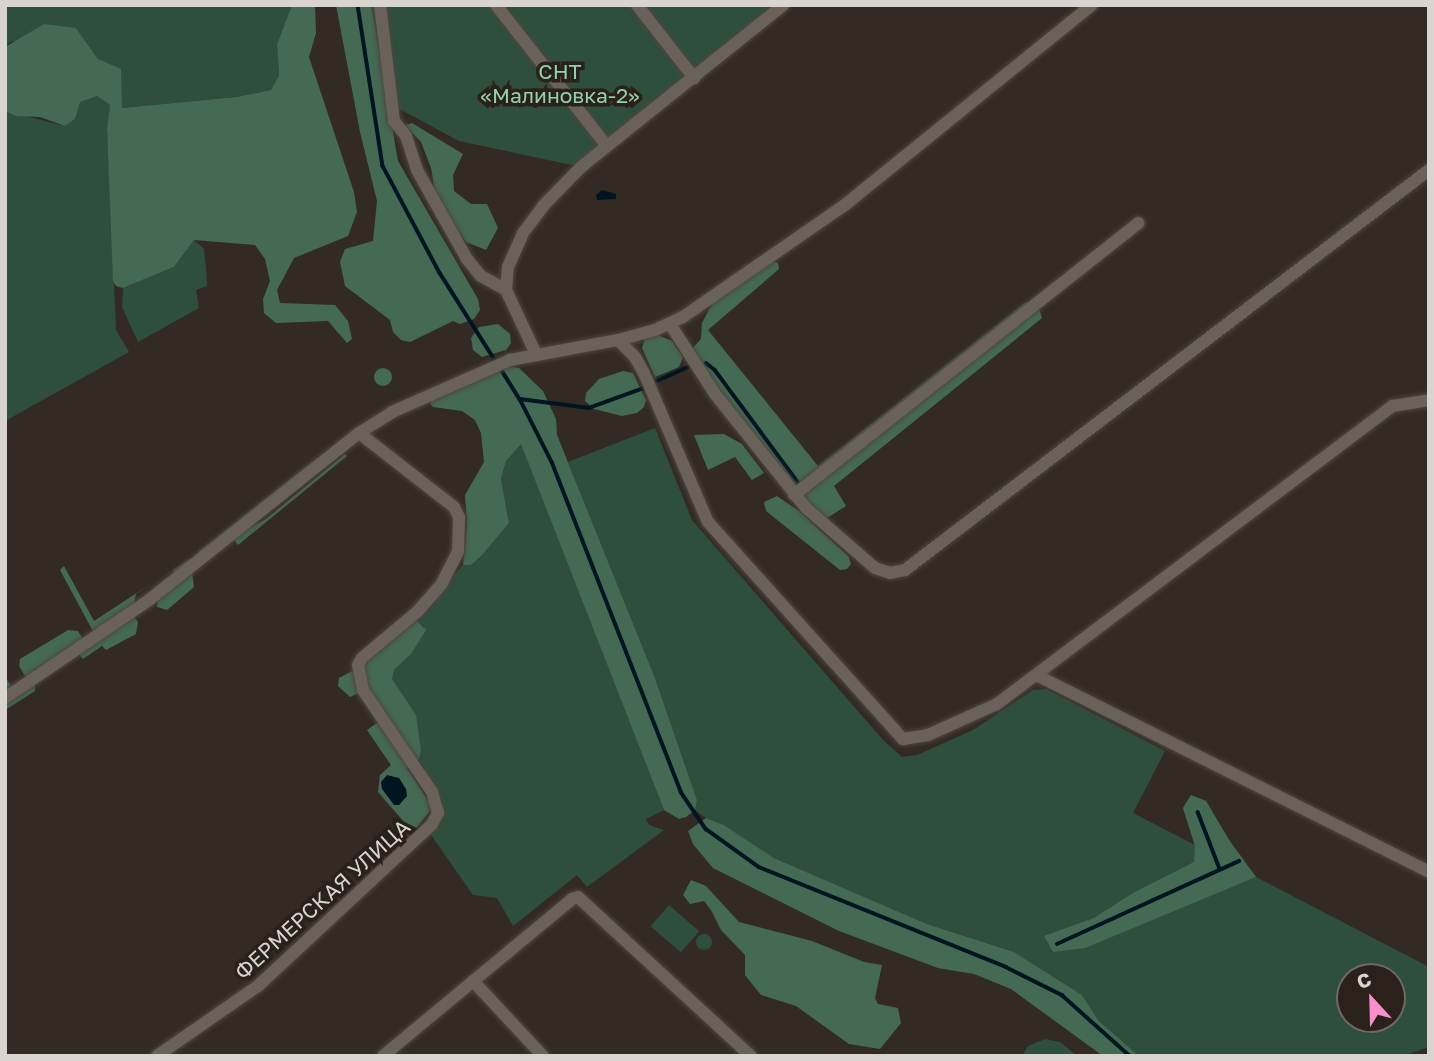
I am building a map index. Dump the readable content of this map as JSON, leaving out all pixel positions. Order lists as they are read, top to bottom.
{
  "streets": {
    "street": ["ФЕРМЕРСКАЯ УЛИЦА"]
  },
  "parks": ["СНТ «Малиновка-2»"],
  "north": "top"
}
